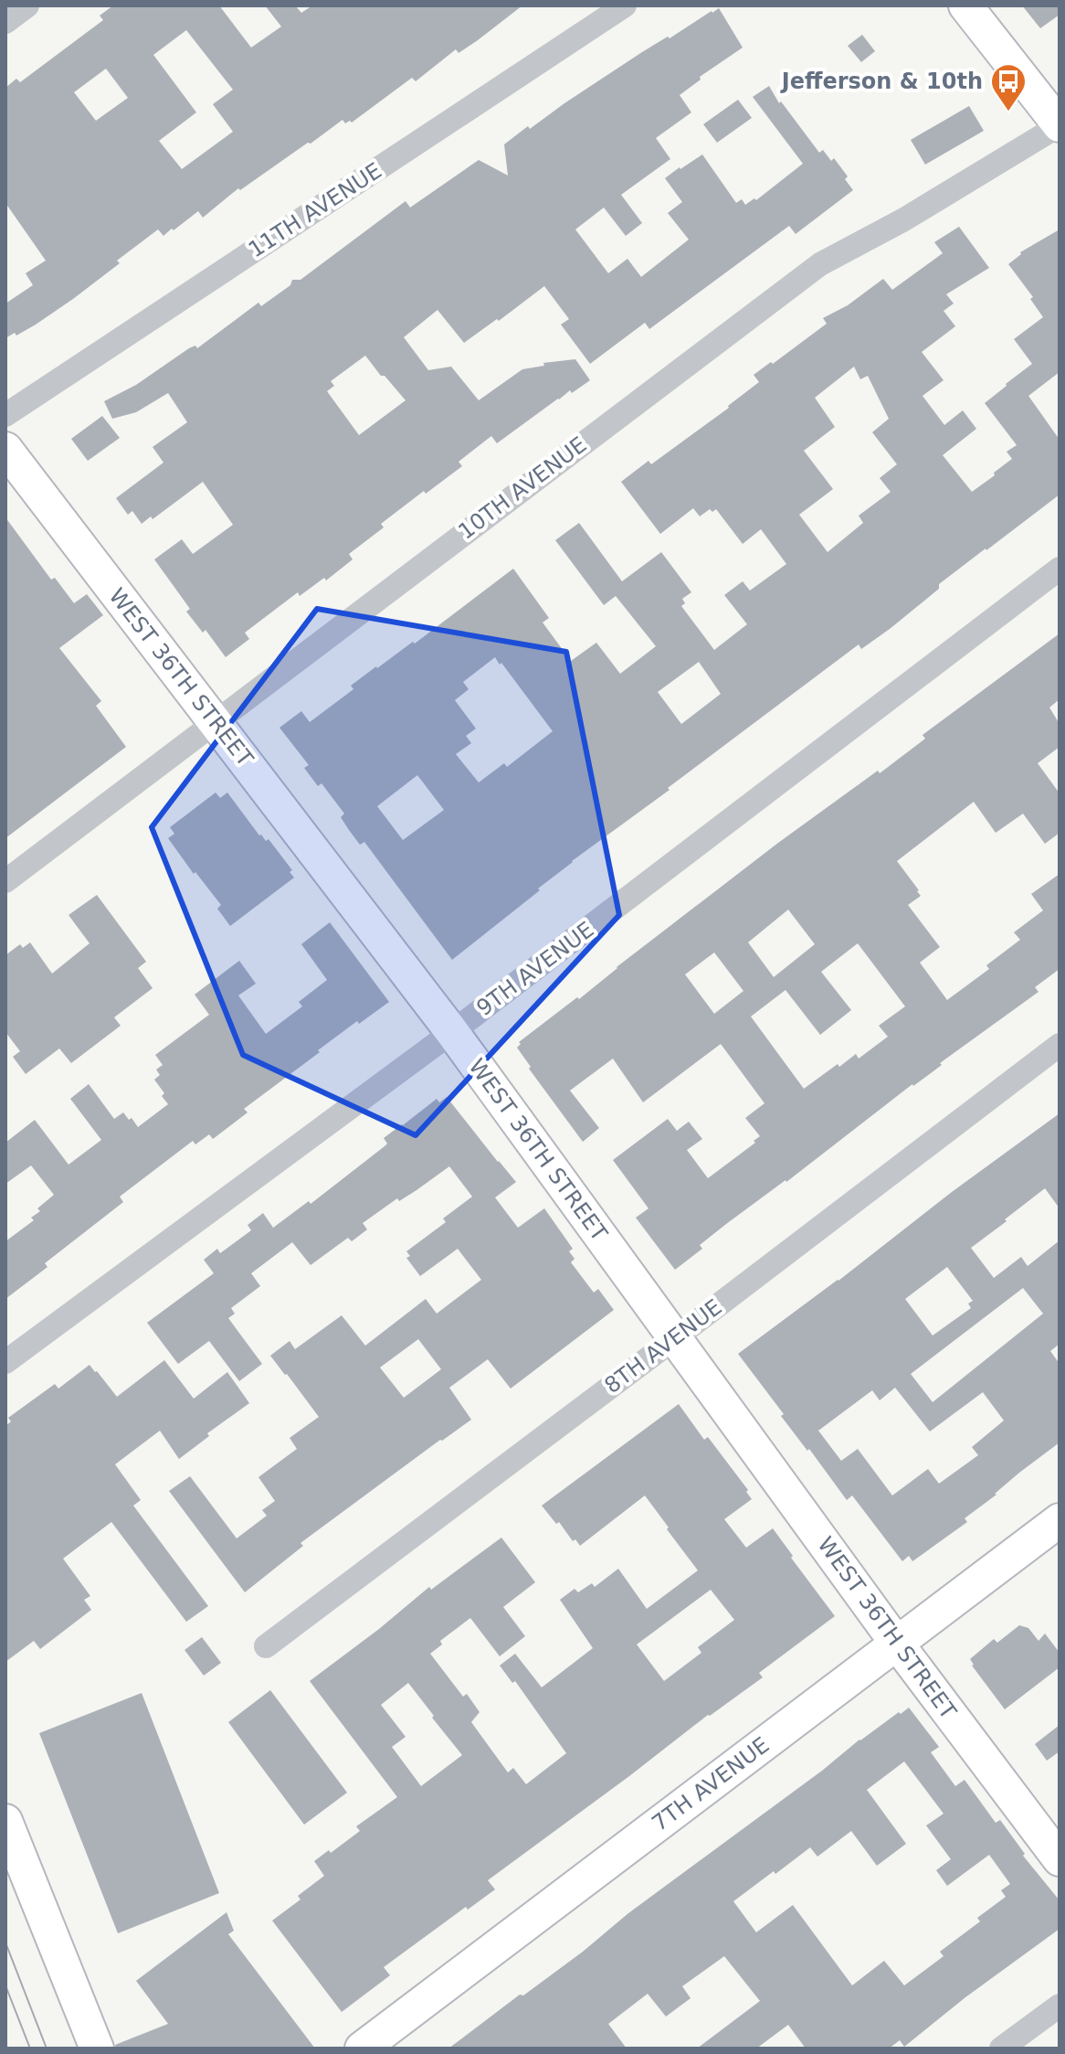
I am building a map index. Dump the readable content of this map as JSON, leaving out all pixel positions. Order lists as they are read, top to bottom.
{
  "streets": {
    "street": [
      "11TH AVENUE",
      "10TH AVENUE",
      "WEST 36TH STREET",
      "9TH AVENUE",
      "8TH AVENUE",
      "7TH AVENUE"
    ]
  },
  "crossings": [
    ["10TH AVENUE", "WEST 36TH STREET"],
    ["WEST 36TH STREET", "9TH AVENUE"],
    ["WEST 36TH STREET", "8TH AVENUE"],
    ["WEST 36TH STREET", "7TH AVENUE"]
  ],
  "places": {
    "bus stop": ["Jefferson & 10th"]
  }
}
